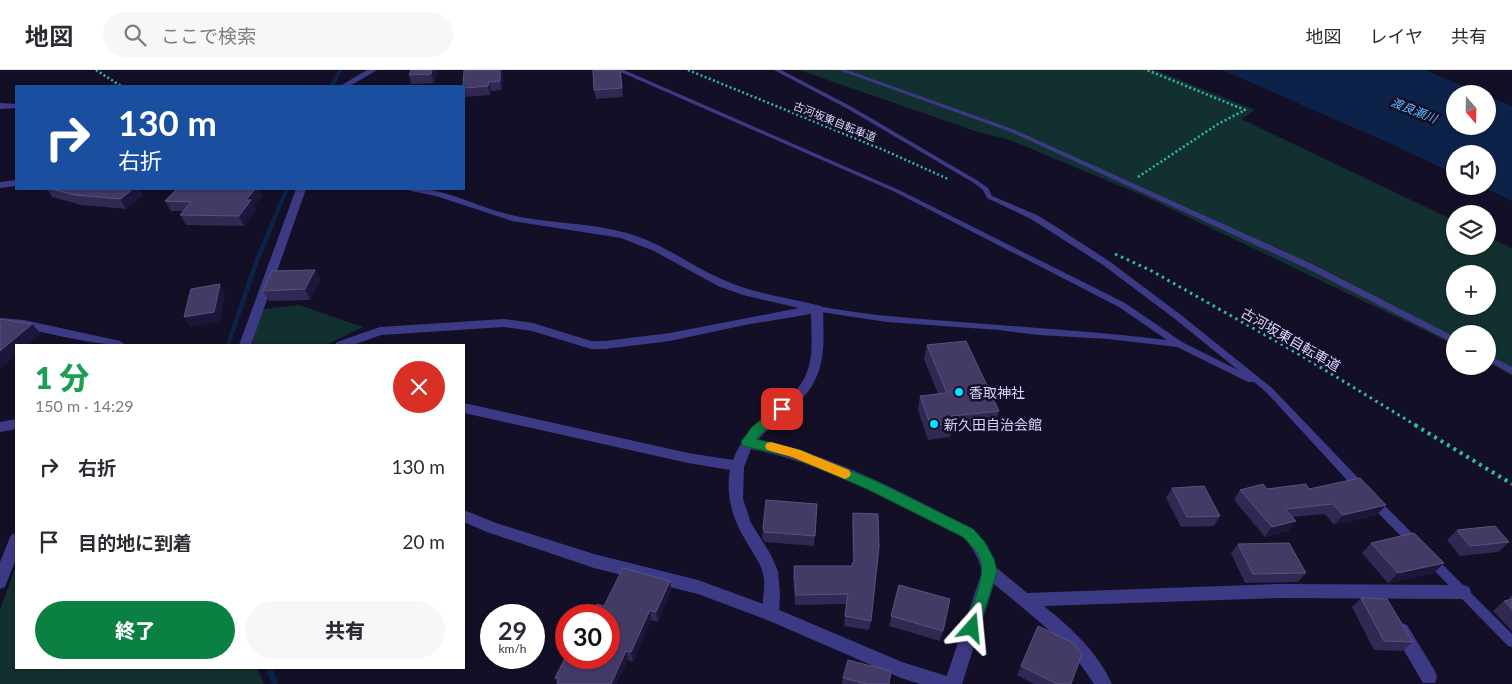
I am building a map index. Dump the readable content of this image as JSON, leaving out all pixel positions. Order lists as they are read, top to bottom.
{
  "streets": {
    "path": ["古河坂東自転車道"]
  },
  "water": ["渡良瀬川"],
  "places": ["香取神社", "新久田自治会館"],
  "north": "bottom",
  "page": {
    "header": "地図",
    "search": "ここで検索",
    "nav": ["地図", "レイヤ", "共有"],
    "map_buttons": ["+", "−"],
    "turn": ["130 m", "右折"],
    "heading": ["1 分", "150 m · 14:29"],
    "list": [
      {
        "name": "右折",
        "value": "130 m"
      },
      {
        "name": "目的地に到着",
        "value": "20 m"
      }
    ],
    "buttons": ["終了", "共有"],
    "speed": "29 km/h",
    "limit": "30"
  }
}
